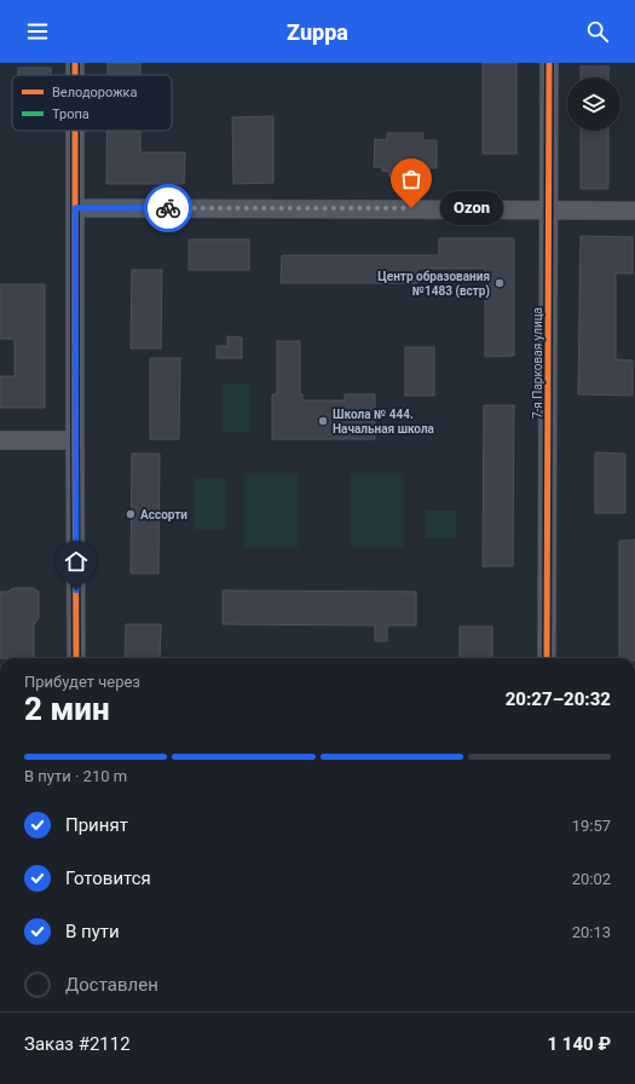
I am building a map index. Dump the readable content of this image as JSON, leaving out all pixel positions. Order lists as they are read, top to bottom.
{
  "streets": {
    "street": ["7-я Парковая улица"]
  },
  "places": [
    "Ozon",
    "Центр образования №1483 (встр)",
    "Школа № 444. Начальная школа",
    "Ассорти"
  ],
  "legend": ["Велодорожка", "Тропа"],
  "page": {
    "header": "Zuppa",
    "bubble": "Ozon",
    "heading": ["2 мин", "Прибудет через", "20:27–20:32"],
    "panel": ["Заказ #2112", "1 140 ₽"],
    "bar": "В пути · 210 m",
    "list": [
      ["Принят", "19:57"],
      ["Готовится", "20:02"],
      ["В пути", "20:13"],
      "Доставлен"
    ]
  }
}
